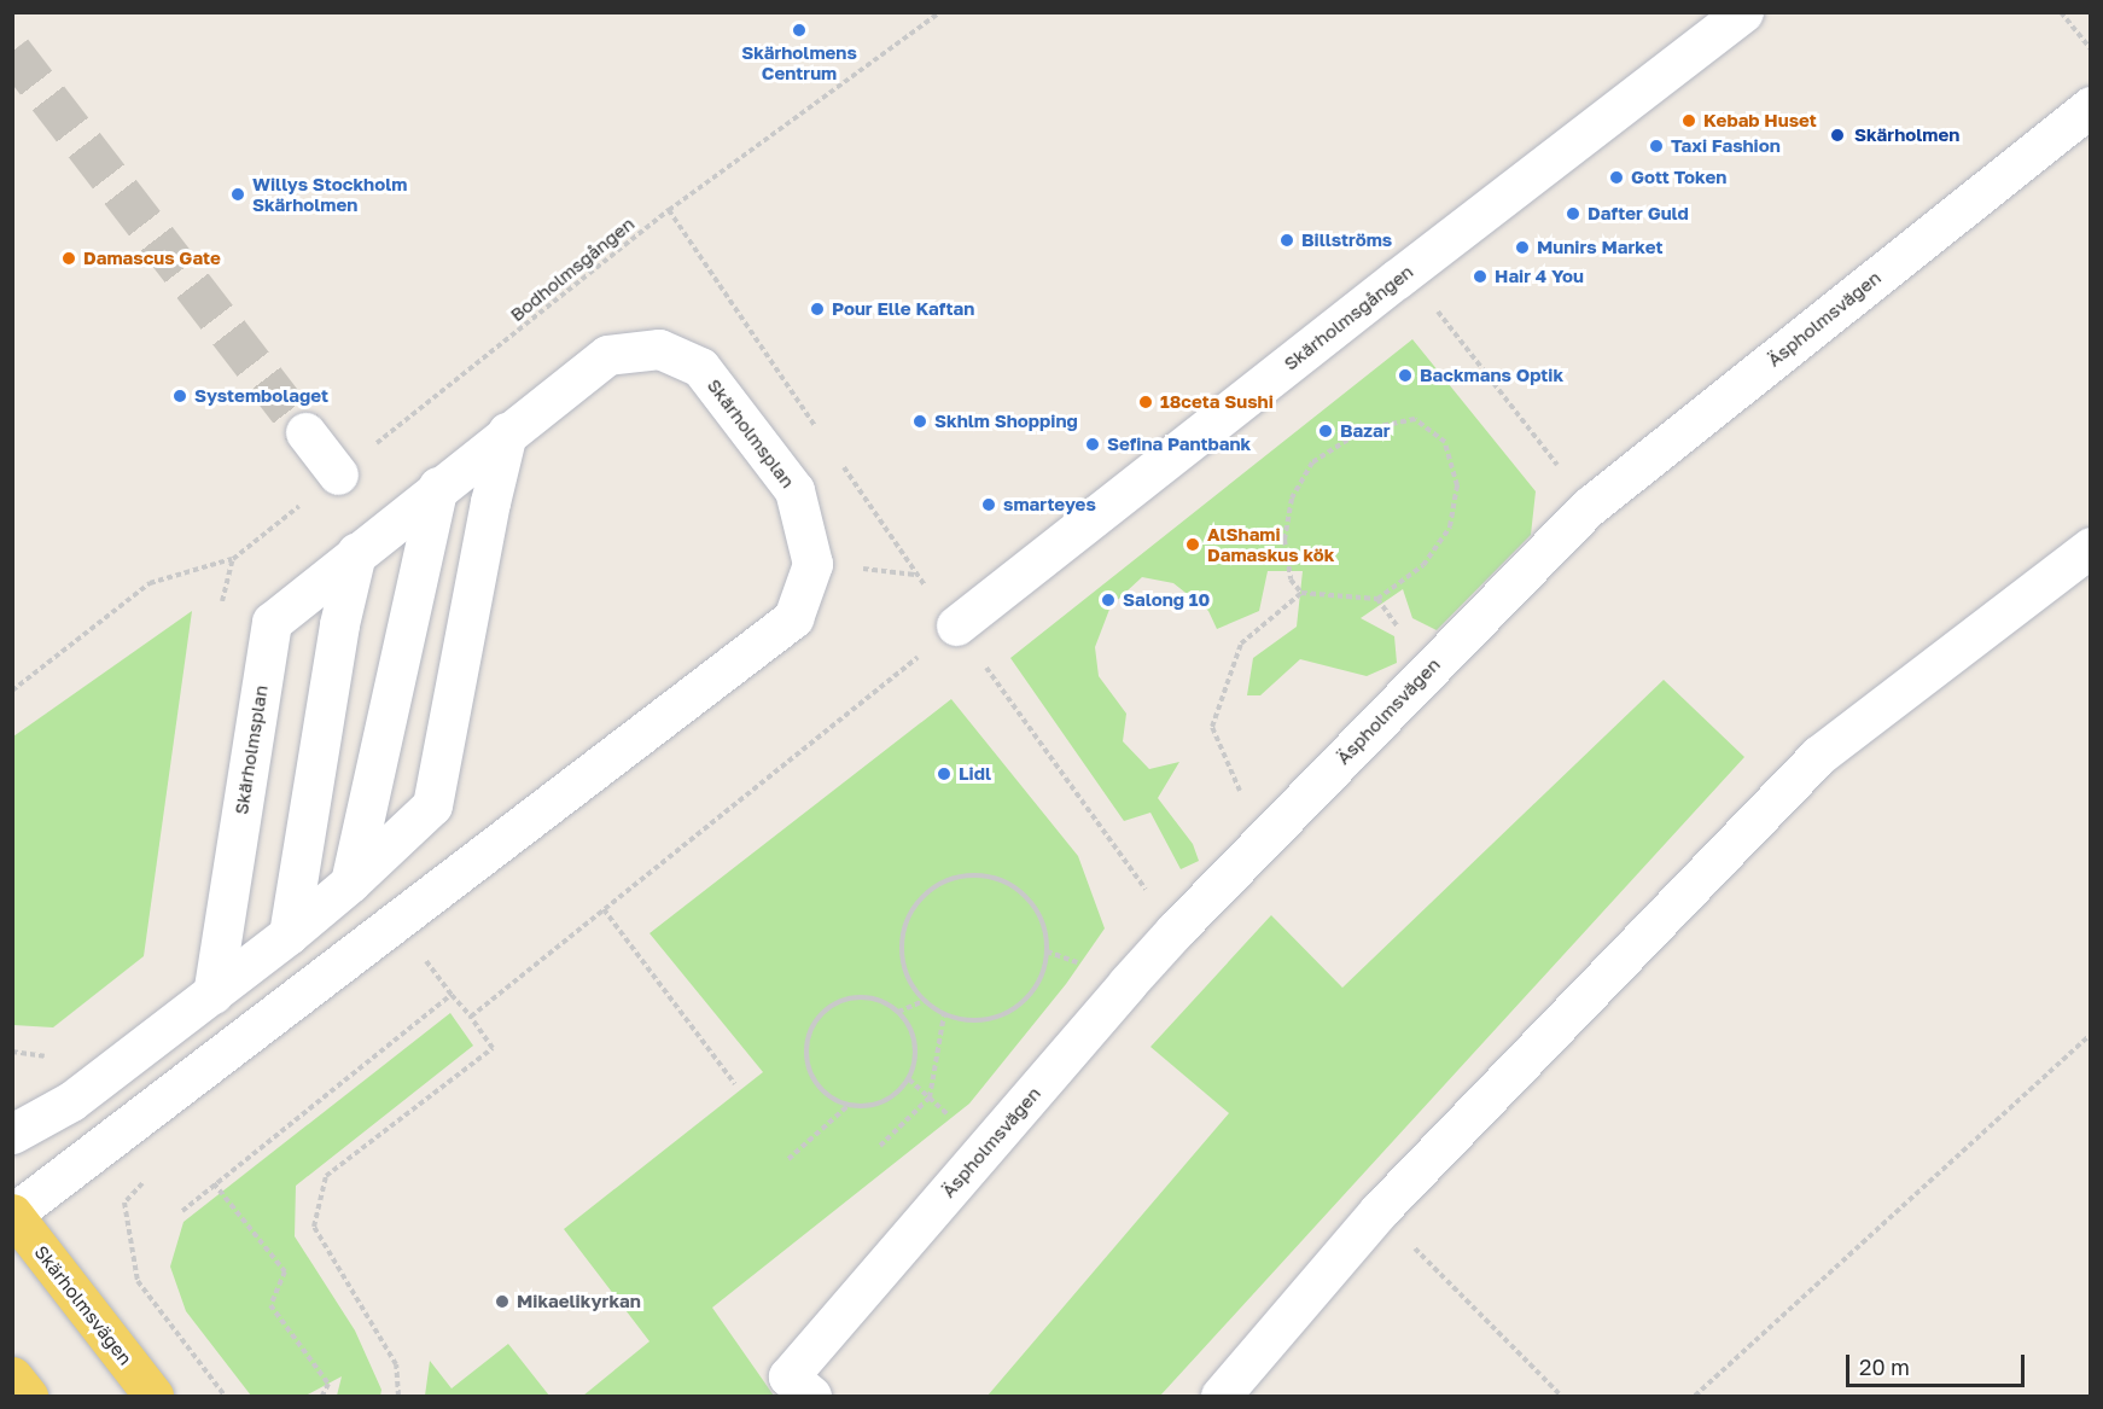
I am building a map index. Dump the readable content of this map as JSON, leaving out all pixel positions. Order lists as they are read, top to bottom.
{
  "streets": {
    "main road": ["Skärholmsvägen"],
    "street": ["Skärholmsgången", "Äspholmsvägen", "Skärholmsplan"],
    "path": ["Bodholmsgången"]
  },
  "crossings": [
    ["Skärholmsplan", "Skärholmsvägen"]
  ],
  "places": [
    "Skärholmens Centrum",
    "Kebab Huset",
    "Skärholmen",
    "Taxi Fashion",
    "Gott Token",
    "Willys Stockholm Skärholmen",
    "Dafter Guld",
    "Billströms",
    "Munirs Market",
    "Damascus Gate",
    "Hair 4 You",
    "Pour Elle Kaftan",
    "Backmans Optik",
    "Systembolaget",
    "18ceta Sushi",
    "Skhlm Shopping",
    "Bazar",
    "Sefina Pantbank",
    "smarteyes",
    "AlShami Damaskus kök",
    "Salong 10",
    "Lidl",
    "Mikaelikyrkan"
  ],
  "scale_bar": "20 m"
}
